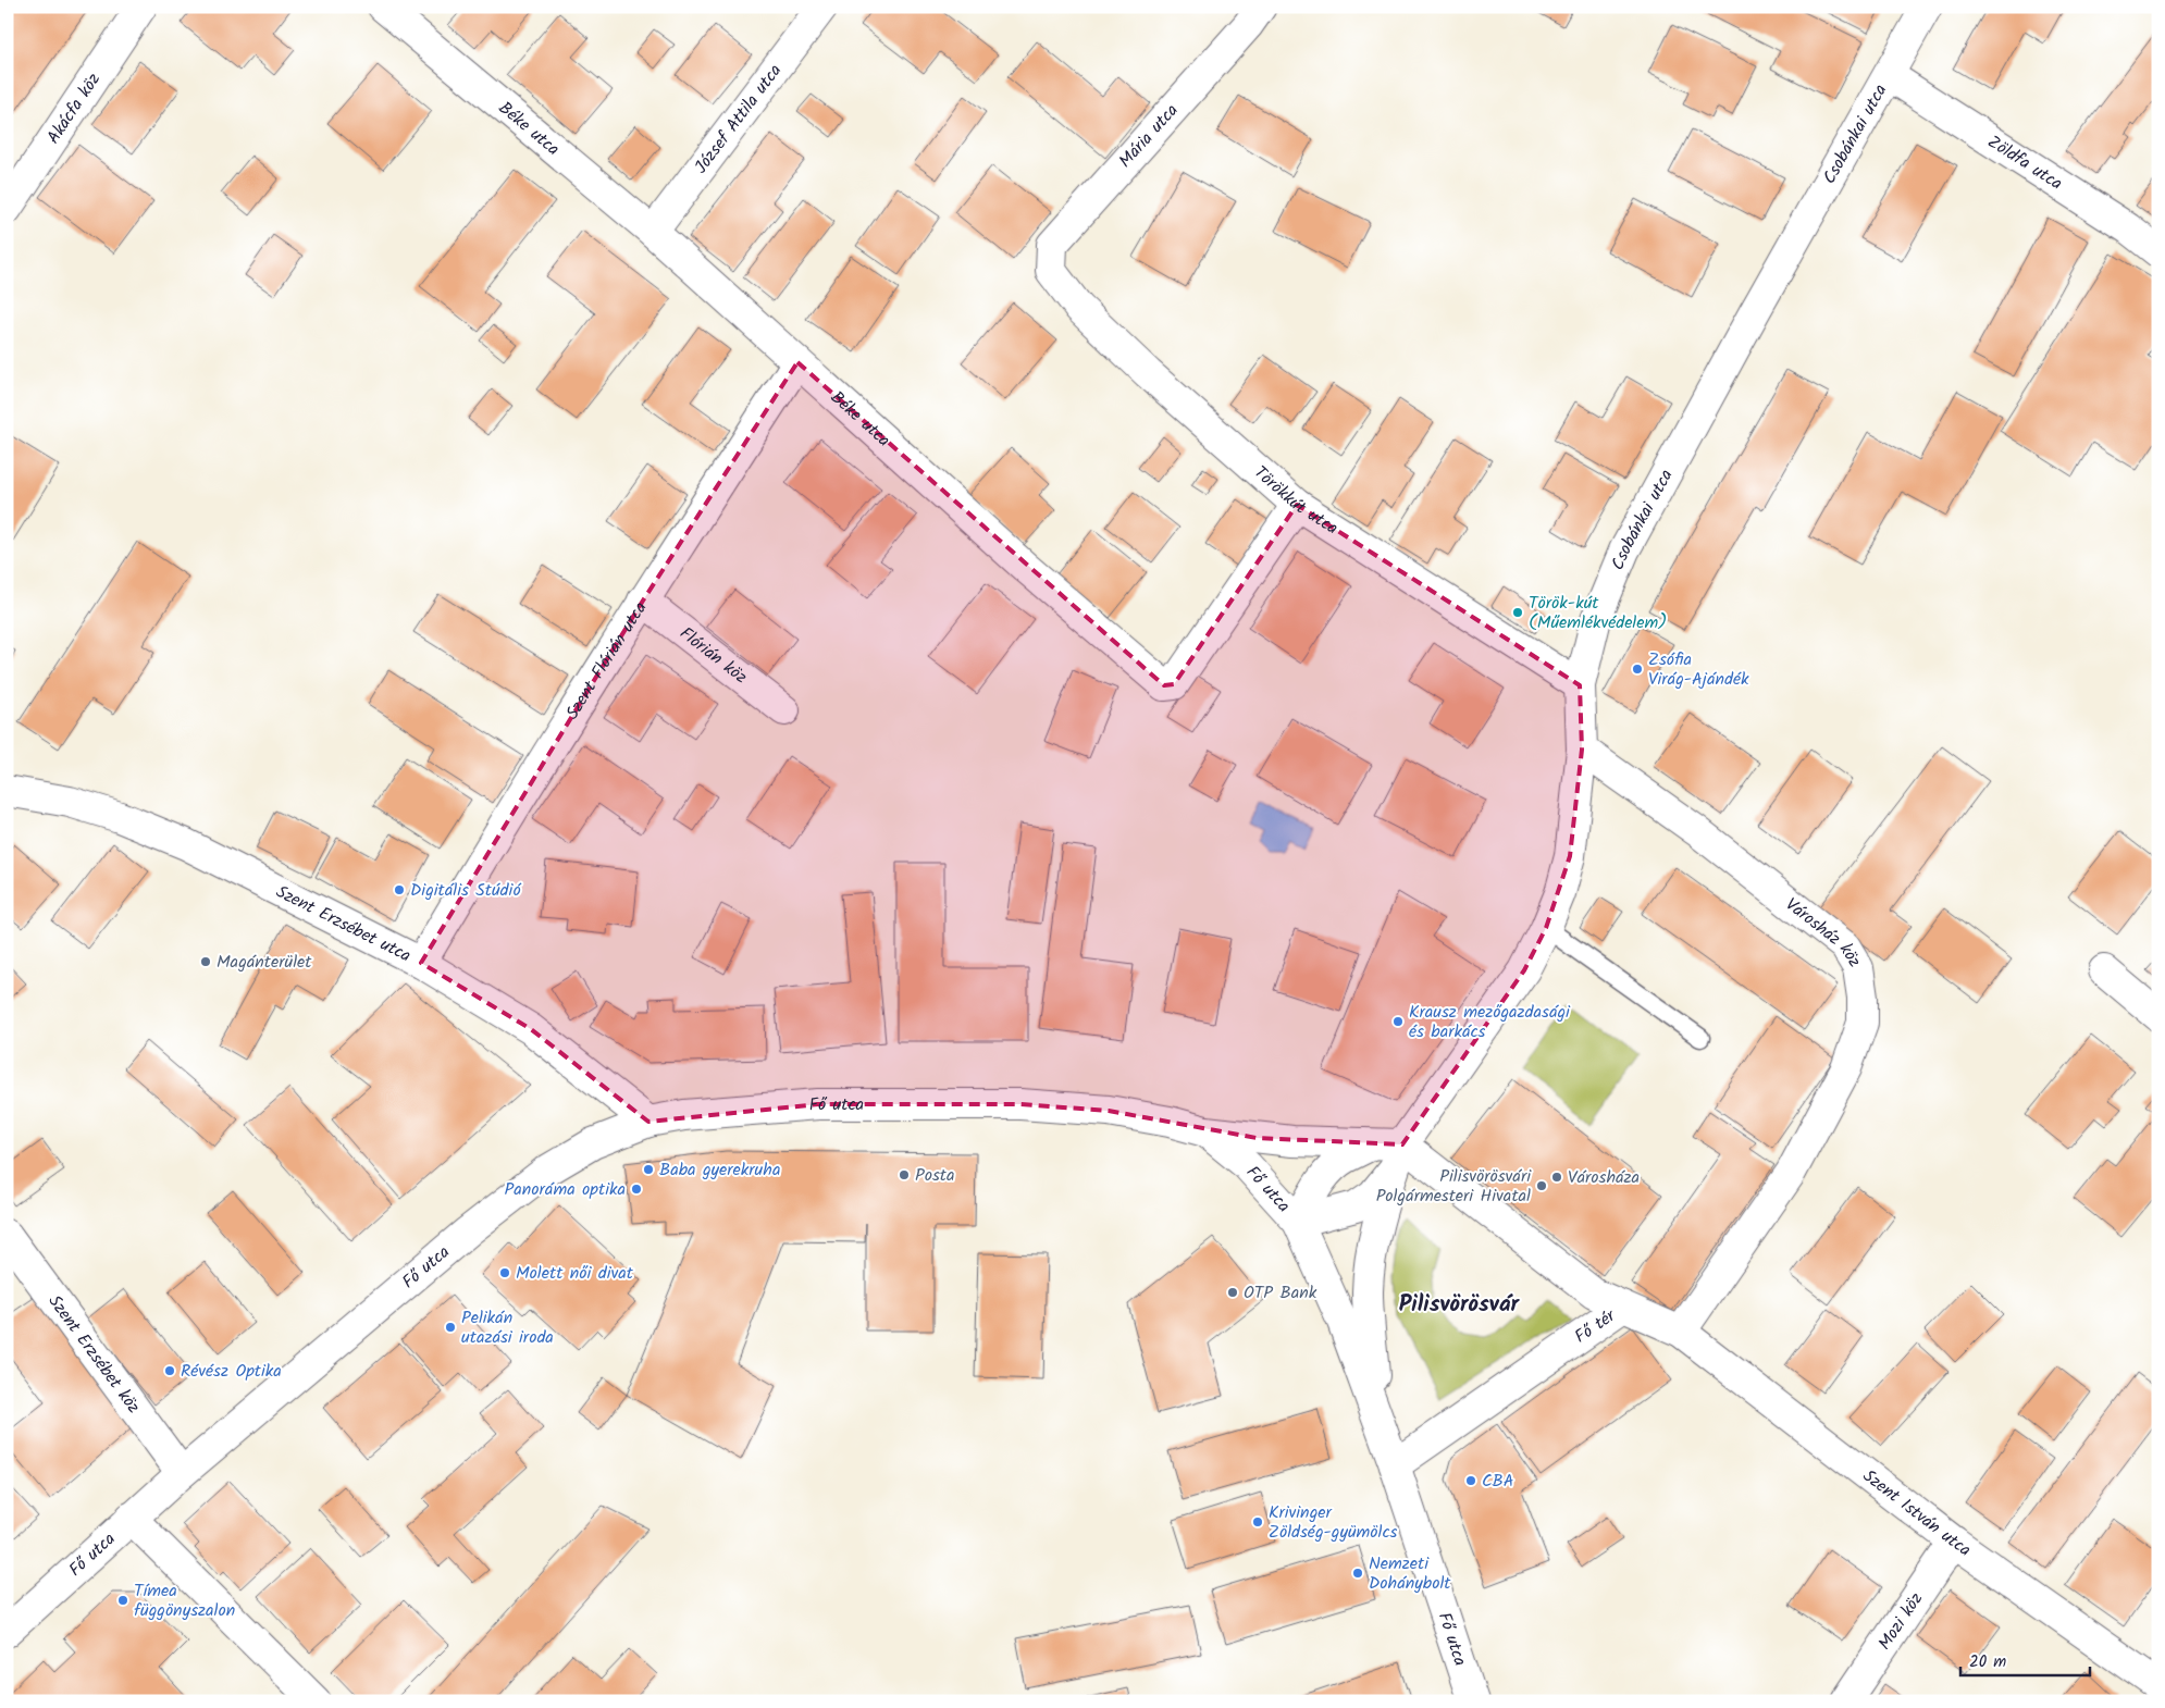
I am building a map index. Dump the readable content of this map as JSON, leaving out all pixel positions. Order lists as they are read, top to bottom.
{
  "streets": {
    "street": [
      "Akácfa köz",
      "József Attila utca",
      "Béke utca",
      "Csobánkai utca",
      "Mária utca",
      "Zöldfa utca",
      "Törökkút utca",
      "Flórián köz",
      "Szent Flórián utca",
      "Szent Erzsébet utca",
      "Városház köz",
      "Fő utca",
      "Fő tér",
      "Szent Erzsébet köz",
      "Szent István utca",
      "Mozi köz"
    ]
  },
  "crossings": [
    ["József Attila utca", "Béke utca"],
    ["Béke utca", "Törökkút utca"],
    ["Béke utca", "Szent Flórián utca"],
    ["Csobánkai utca", "Zöldfa utca"],
    ["Csobánkai utca", "Törökkút utca"],
    ["Csobánkai utca", "Városház köz"],
    ["Csobánkai utca", "Fő tér"],
    ["Mária utca", "Törökkút utca"],
    ["Flórián köz", "Szent Flórián utca"],
    ["Szent Flórián utca", "Szent Erzsébet utca"],
    ["Szent Erzsébet utca", "Fő utca"],
    ["Városház köz", "Szent István utca"],
    ["Fő utca", "Fő tér"],
    ["Fő utca", "Szent Erzsébet köz"],
    ["Fő tér", "Szent István utca"],
    ["Szent István utca", "Mozi köz"]
  ],
  "districts": ["Pilisvörösvár"],
  "places": [
    "Török-kút (Műemlékvédelem)",
    "Zsófia Virág-Ajándék",
    "Digitális Stúdió",
    "Magánterület",
    "Krausz mezőgazdasági és barkács",
    "Baba gyerekruha",
    "Posta",
    "Városháza",
    "Pilisvörösvári Polgármesteri Hivatal",
    "Panoráma optika",
    "Molett női divat",
    "OTP Bank",
    "Pelikán utazási iroda",
    "Révész Optika",
    "CBA",
    "Krivinger Zöldség-gyümölcs",
    "Nemzeti Dohánybolt",
    "Tímea függönyszalon"
  ],
  "scale_bar": "20 m"
}
